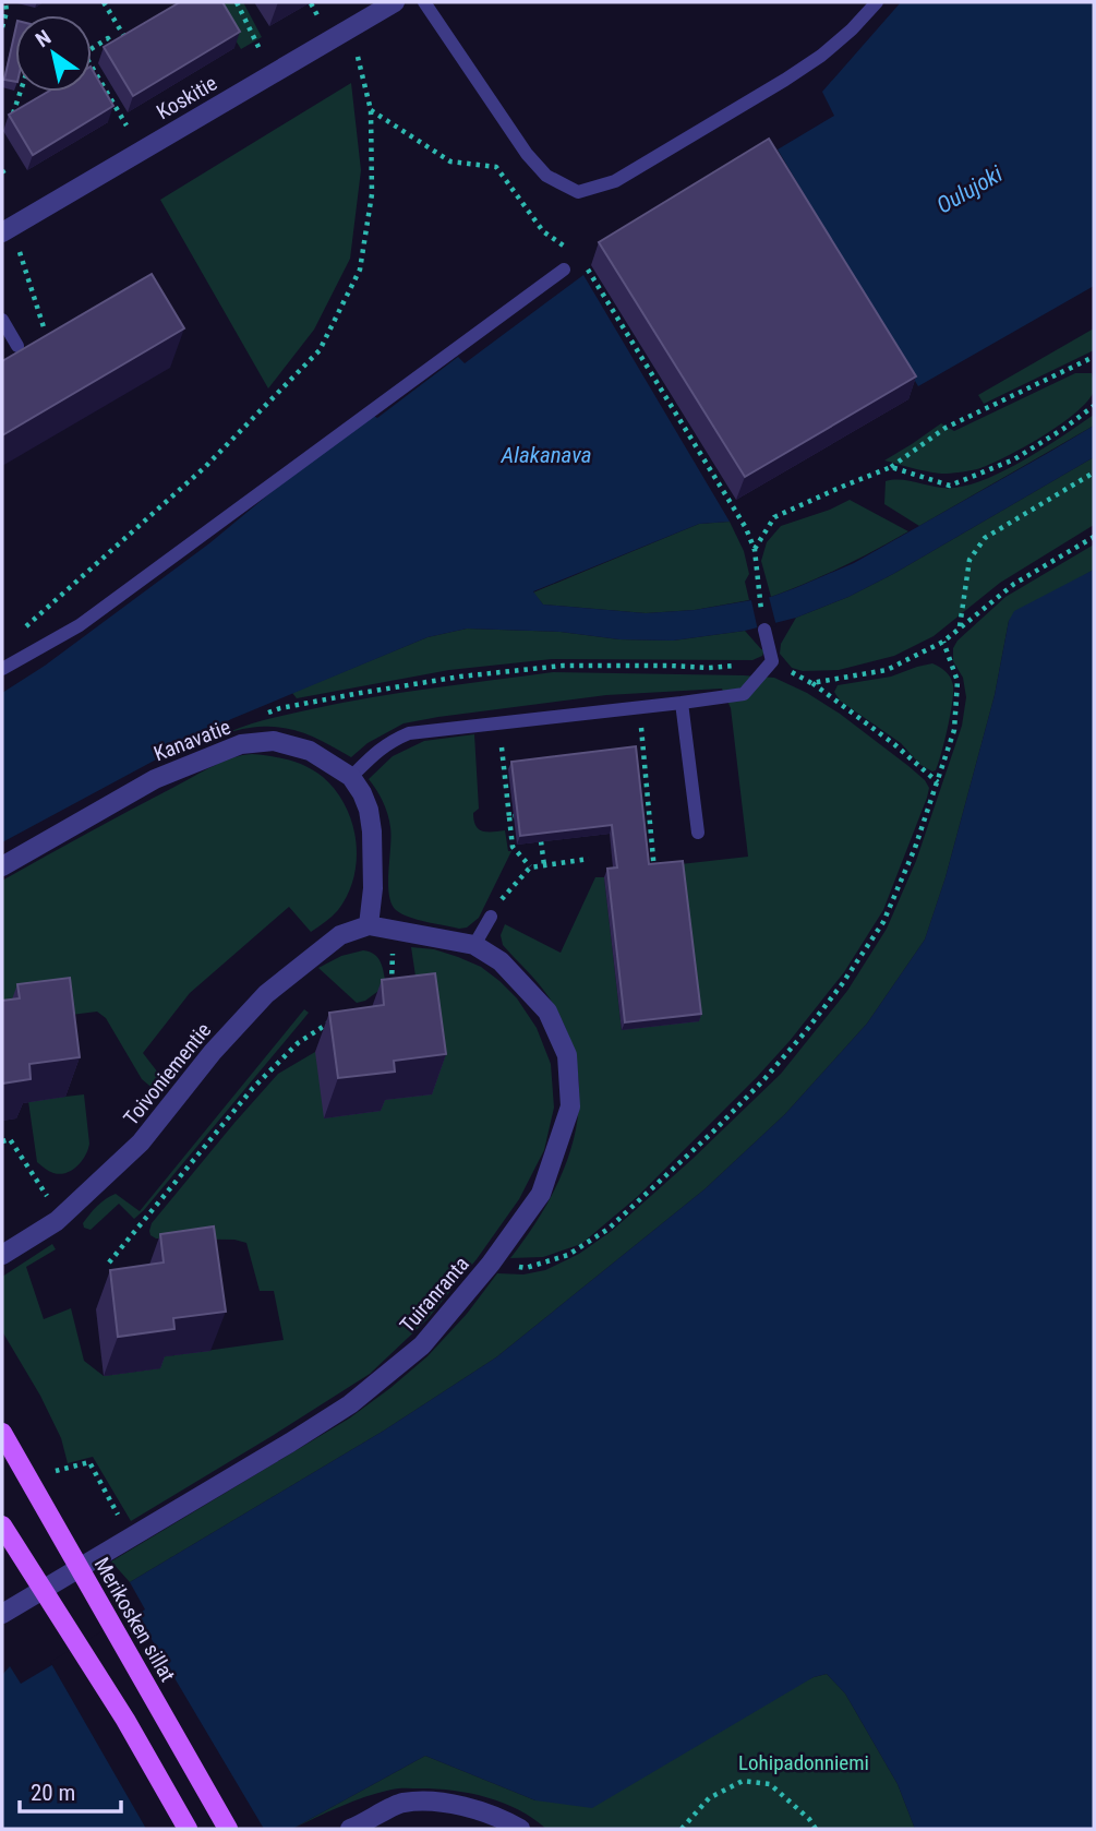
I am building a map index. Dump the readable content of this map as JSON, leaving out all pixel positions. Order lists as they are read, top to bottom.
{
  "streets": {
    "main road": ["Merikosken sillat"],
    "street": [
      "Koskitie",
      "Kanavatie",
      "Toivoniementie",
      "Tuiranranta"
    ]
  },
  "crossings": [
    ["Toivoniementie", "Tuiranranta"]
  ],
  "water": ["Oulujoki", "Alakanava"],
  "parks": ["Lohipadonniemi"],
  "scale_bar": "20 m",
  "north": "top left"
}
